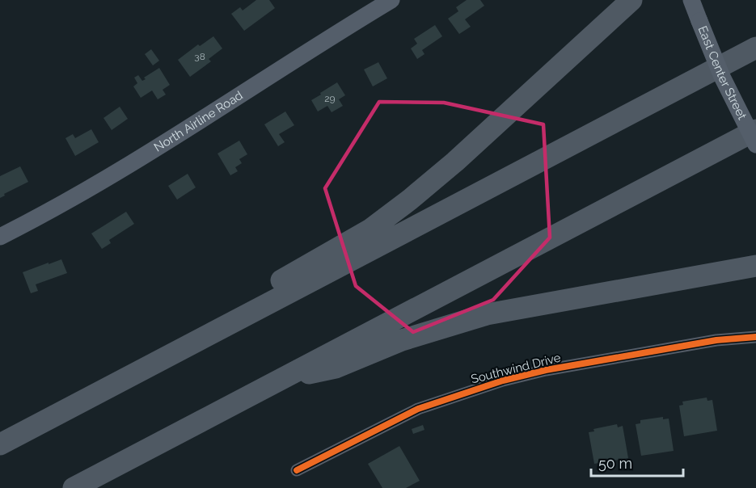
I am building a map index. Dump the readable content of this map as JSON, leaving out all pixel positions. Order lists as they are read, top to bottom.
{
  "streets": {
    "main road": ["East Center Street", "North Airline Road"],
    "street": ["Southwind Drive"]
  },
  "house_numbers": ["38", "29"],
  "scale_bar": "50 m"
}
